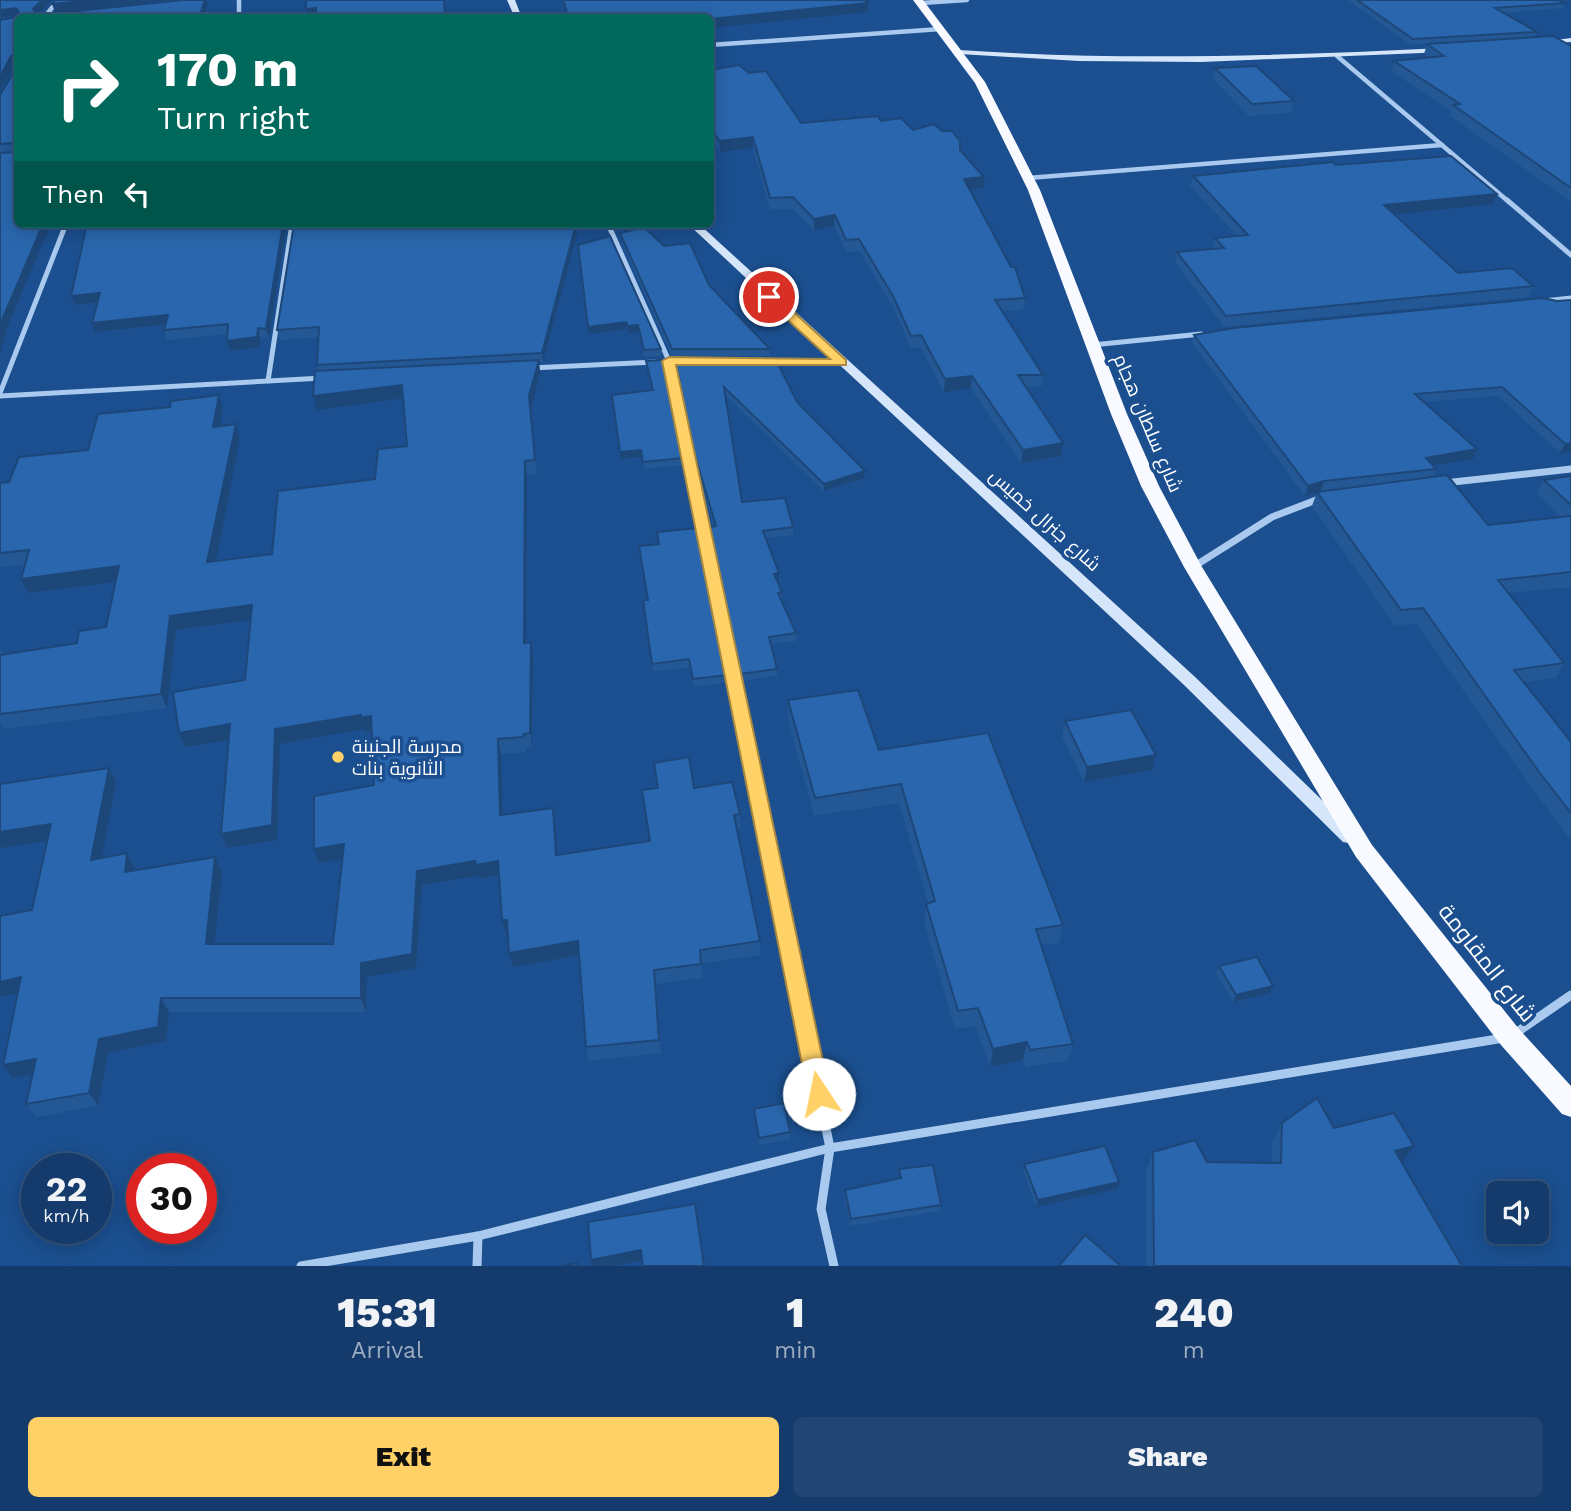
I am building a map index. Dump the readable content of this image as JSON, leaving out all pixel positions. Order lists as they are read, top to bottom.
{
  "streets": {
    "highway": ["شارع سلطان هجام", "شارع المقاومة"],
    "main road": ["شارع جنرال خميس"]
  },
  "crossings": [
    ["شارع سلطان هجام", "شارع جنرال خميس"],
    ["شارع سلطان هجام", "شارع المقاومة"],
    ["شارع جنرال خميس", "شارع المقاومة"]
  ],
  "places": ["مدرسة الجنينة الثانوية بنات"],
  "page": {
    "turn": ["170 m", "Turn right"],
    "then": "Then",
    "speed": "22 km/h",
    "limit": "30",
    "eta": [
      "15:31",
      "Arrival",
      "1",
      "min",
      "240",
      "m"
    ],
    "buttons": ["Exit", "Share"]
  }
}
